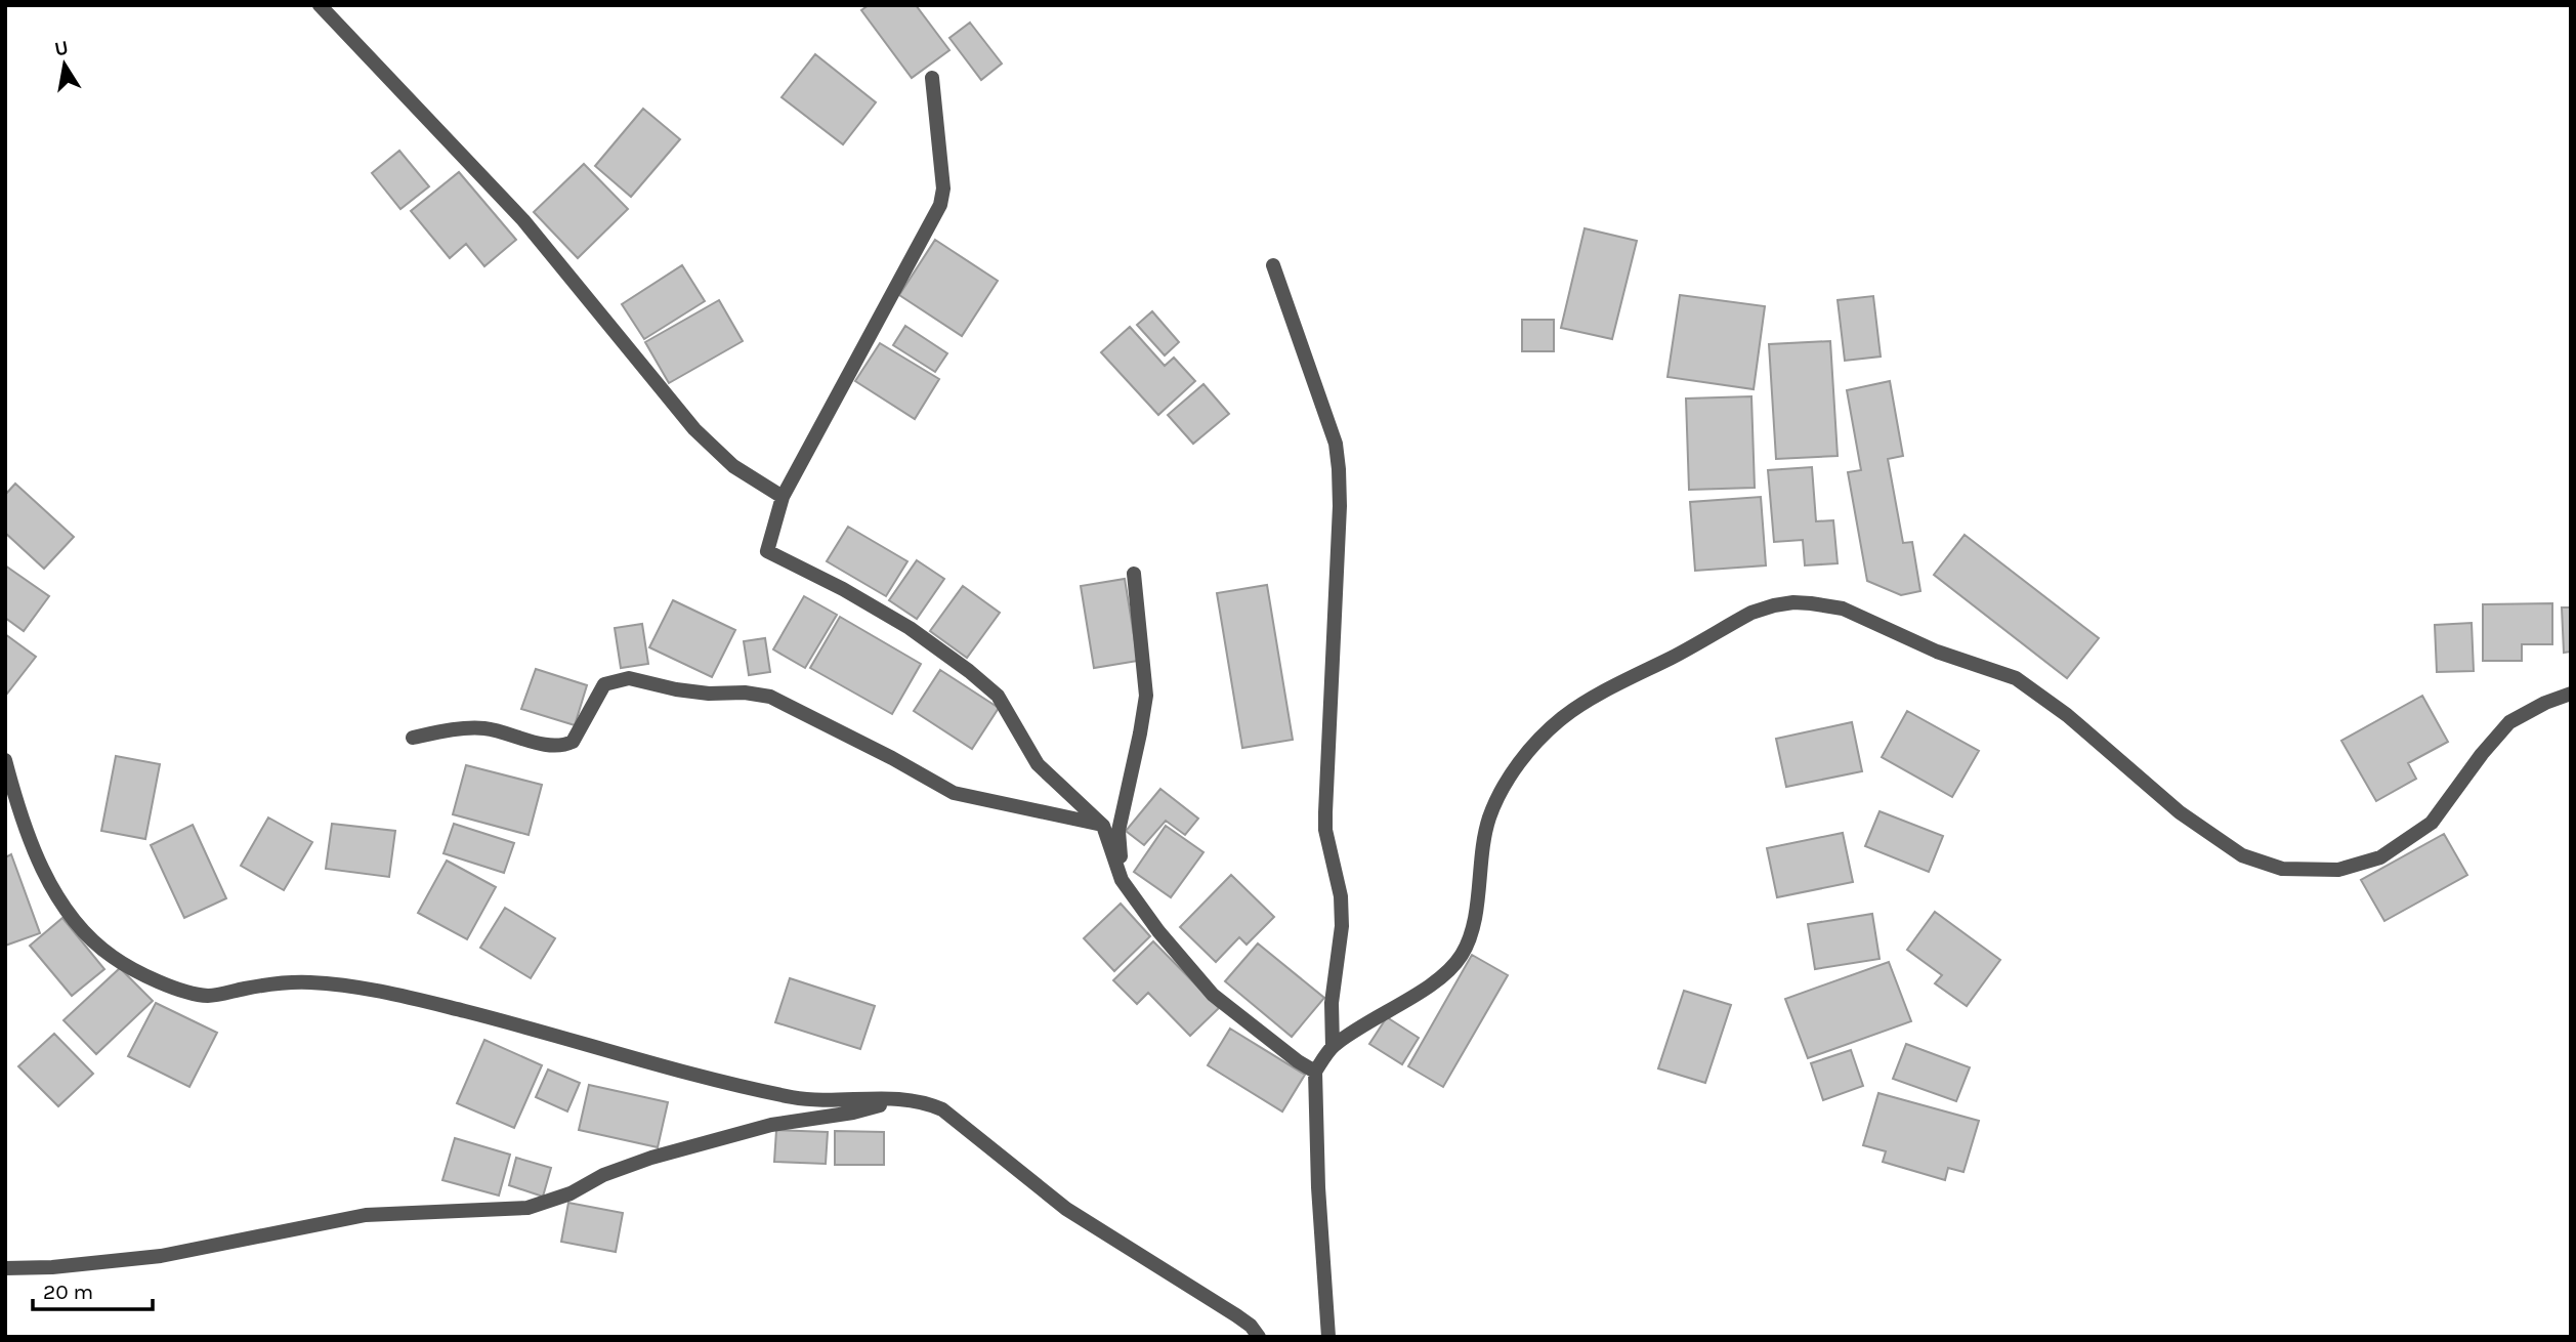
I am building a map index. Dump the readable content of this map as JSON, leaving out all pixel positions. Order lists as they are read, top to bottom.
{
  "scale_bar": "20 m",
  "north": "top"
}
